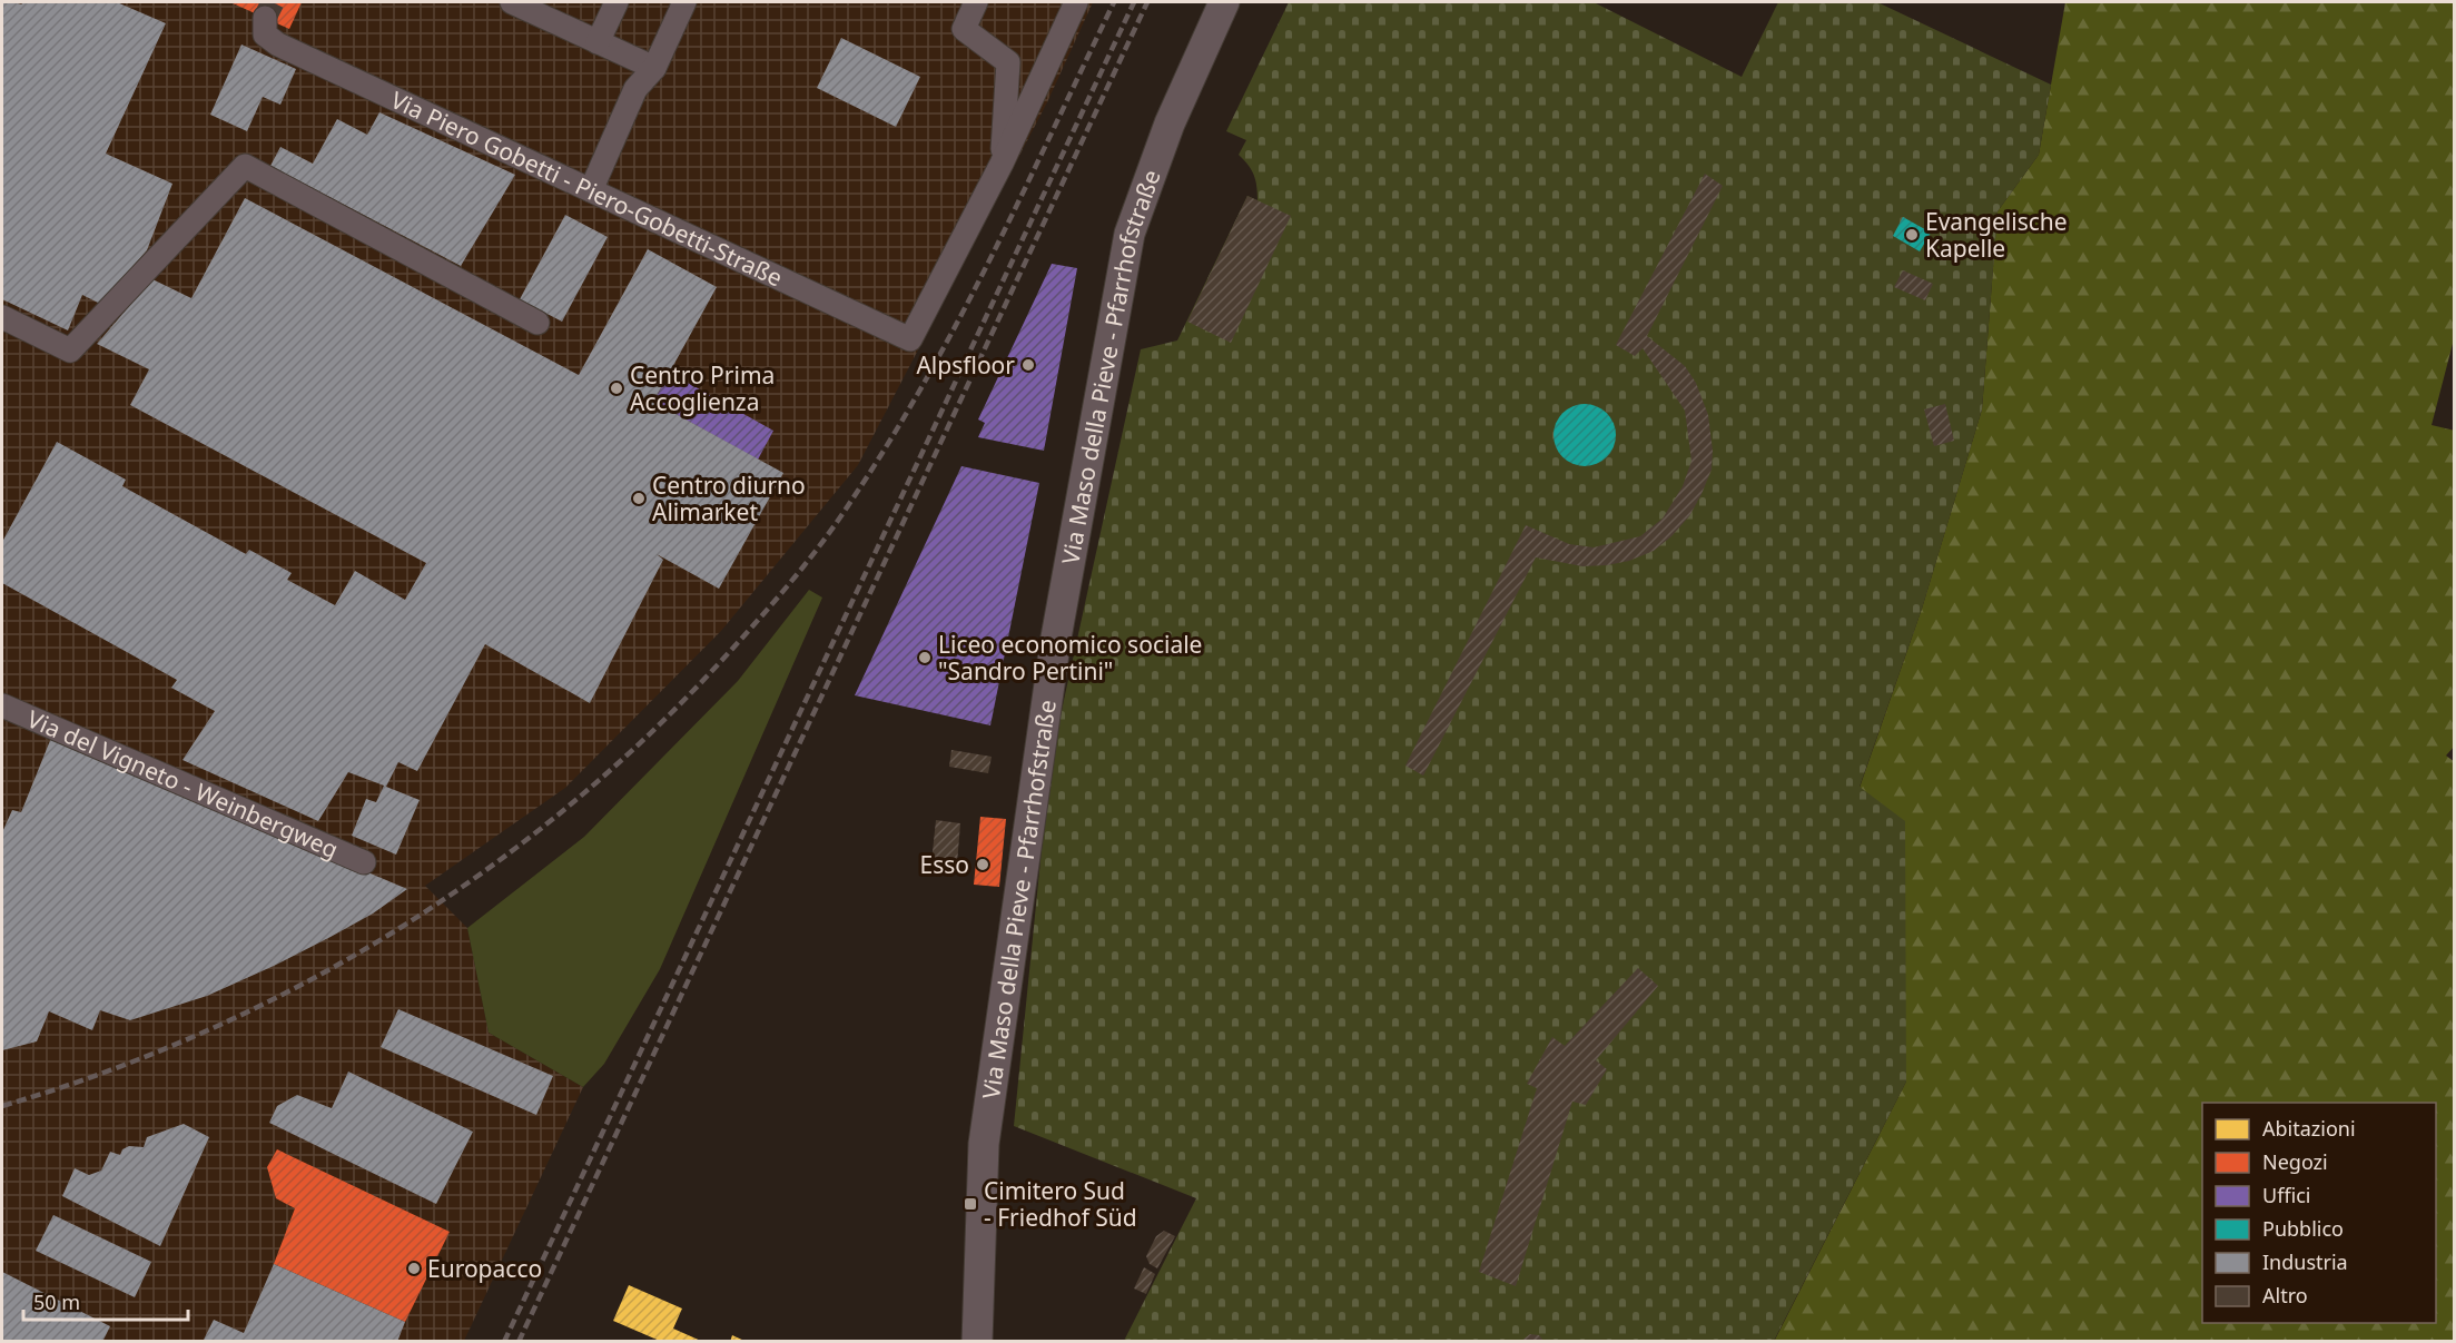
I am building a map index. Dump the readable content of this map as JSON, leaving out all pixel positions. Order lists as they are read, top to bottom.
{
  "streets": {
    "street": ["Via Piero Gobetti - Piero-Gobetti-Straße", "Via Maso della Pieve - Pfarrhofstraße", "Via del Vigneto - Weinbergweg"]
  },
  "places": {
    "other": [
      "Evangelische Kapelle",
      "Alpsfloor",
      "Centro Prima Accoglienza",
      "Centro diurno Alimarket",
      "Liceo economico sociale \"Sandro Pertini\"",
      "Esso",
      "Europacco"
    ],
    "transit": ["Cimitero Sud - Friedhof Süd"]
  },
  "legend": [
    "Abitazioni",
    "Negozi",
    "Uffici",
    "Pubblico",
    "Industria",
    "Altro"
  ],
  "scale_bar": "50 m"
}
